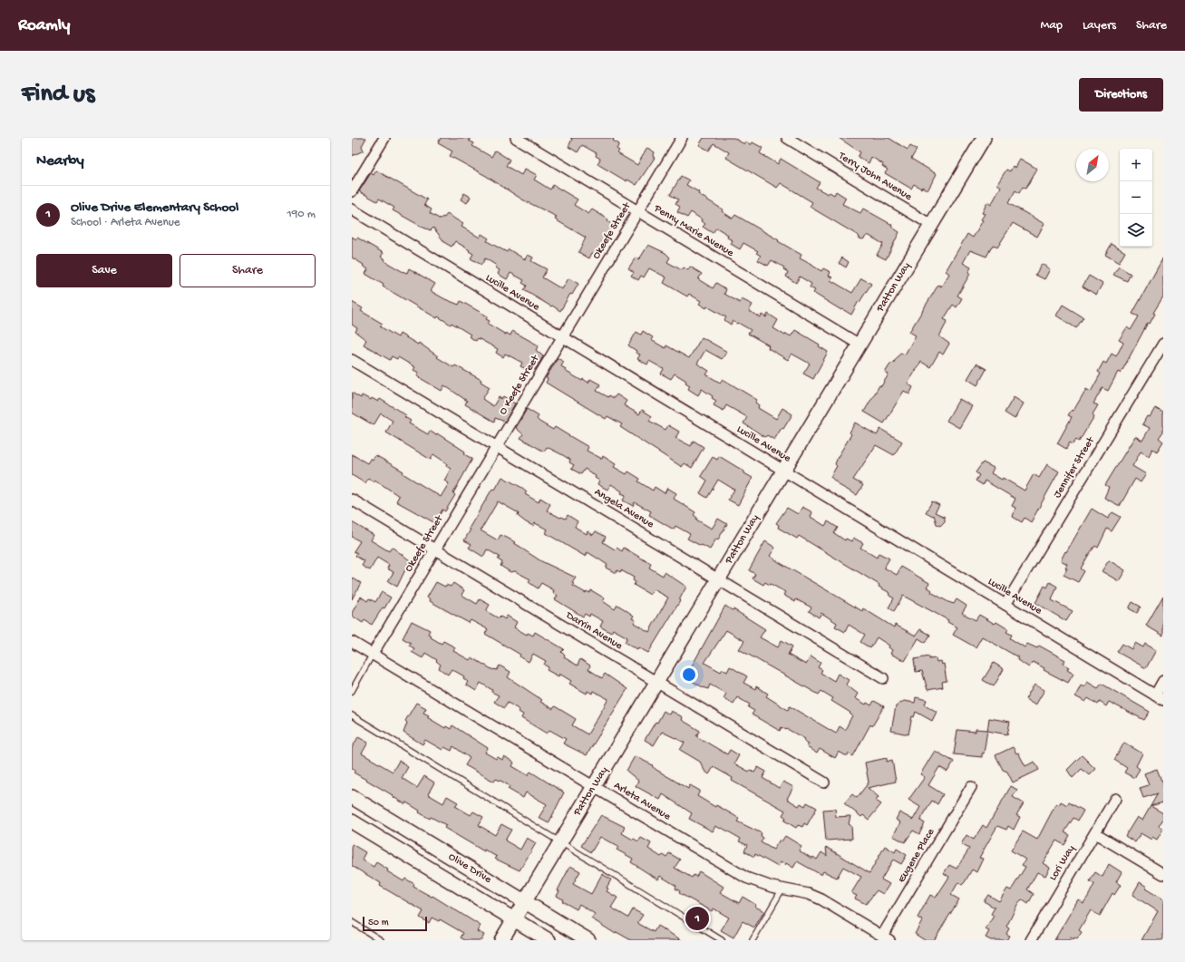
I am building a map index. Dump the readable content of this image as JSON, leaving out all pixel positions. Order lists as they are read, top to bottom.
{
  "streets": {
    "street": [
      "Terry John Avenue",
      "Okeefe Street",
      "Penny Marie Avenue",
      "Patton Way",
      "Lucille Avenue",
      "O Keefe Street",
      "Jennifer Street",
      "Angela Avenue",
      "Darrin Avenue",
      "Arleta Avenue",
      "Eugene Place",
      "Lori Way",
      "Olive Drive"
    ]
  },
  "crossings": [
    ["Terry John Avenue", "Patton Way"],
    ["Okeefe Street", "Penny Marie Avenue"],
    ["Okeefe Street", "Lucille Avenue"],
    ["Okeefe Street", "O Keefe Street"],
    ["Okeefe Street", "Angela Avenue"],
    ["Okeefe Street", "Darrin Avenue"],
    ["Okeefe Street", "Arleta Avenue"],
    ["Penny Marie Avenue", "Patton Way"],
    ["Patton Way", "Lucille Avenue"],
    ["Patton Way", "Angela Avenue"],
    ["Patton Way", "Darrin Avenue"],
    ["Patton Way", "Arleta Avenue"],
    ["Patton Way", "Olive Drive"],
    ["Lucille Avenue", "O Keefe Street"],
    ["Lucille Avenue", "Jennifer Street"],
    ["O Keefe Street", "Angela Avenue"],
    ["Arleta Avenue", "Eugene Place"]
  ],
  "scale_bar": "50 m",
  "north": "top right",
  "page": {
    "header": "Roamly",
    "nav": ["Map", "Layers", "Share"],
    "buttons": [
      "Directions",
      ["Save", "Share"]
    ],
    "title": "Find us",
    "heading": "Nearby",
    "map_buttons": ["+", "−"],
    "list": [
      {
        "mark": "1",
        "name": "Olive Drive Elementary School",
        "note": "School · Arleta Avenue",
        "value": "190 m"
      }
    ],
    "pins": "1",
    "scale": "50 m"
  }
}
